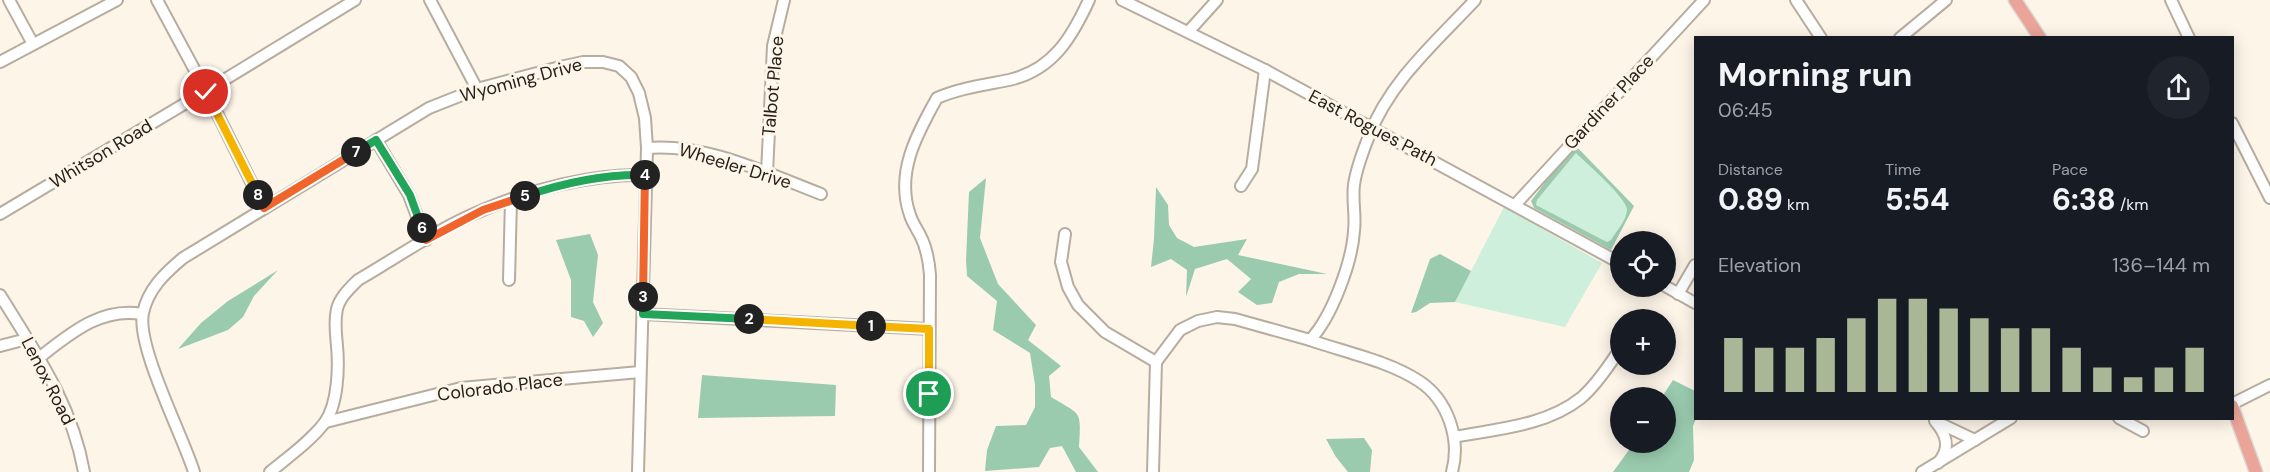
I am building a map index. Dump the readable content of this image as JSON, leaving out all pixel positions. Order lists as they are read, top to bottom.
{
  "streets": {
    "street": [
      "Wyoming Drive",
      "Talbot Place",
      "Gardiner Place",
      "East Rogues Path",
      "Whitson Road",
      "Wheeler Drive",
      "Lenox Road",
      "Colorado Place"
    ]
  },
  "crossings": [
    ["Wyoming Drive", "Wheeler Drive"],
    ["Wyoming Drive", "Colorado Place"],
    ["Talbot Place", "Wheeler Drive"],
    ["Gardiner Place", "East Rogues Path"]
  ],
  "page": {
    "heading": ["Morning run", "06:45"],
    "pins": [
      "7",
      "4",
      "8",
      "5",
      "6",
      "3",
      "2",
      "1"
    ],
    "stats": [
      ["Distance", "0.89 km"],
      ["Time", "5:54"],
      ["Pace", "6:38 /km"]
    ],
    "map_buttons": ["+", "−"],
    "chart": ["Elevation", "136–144 m"]
  }
}
